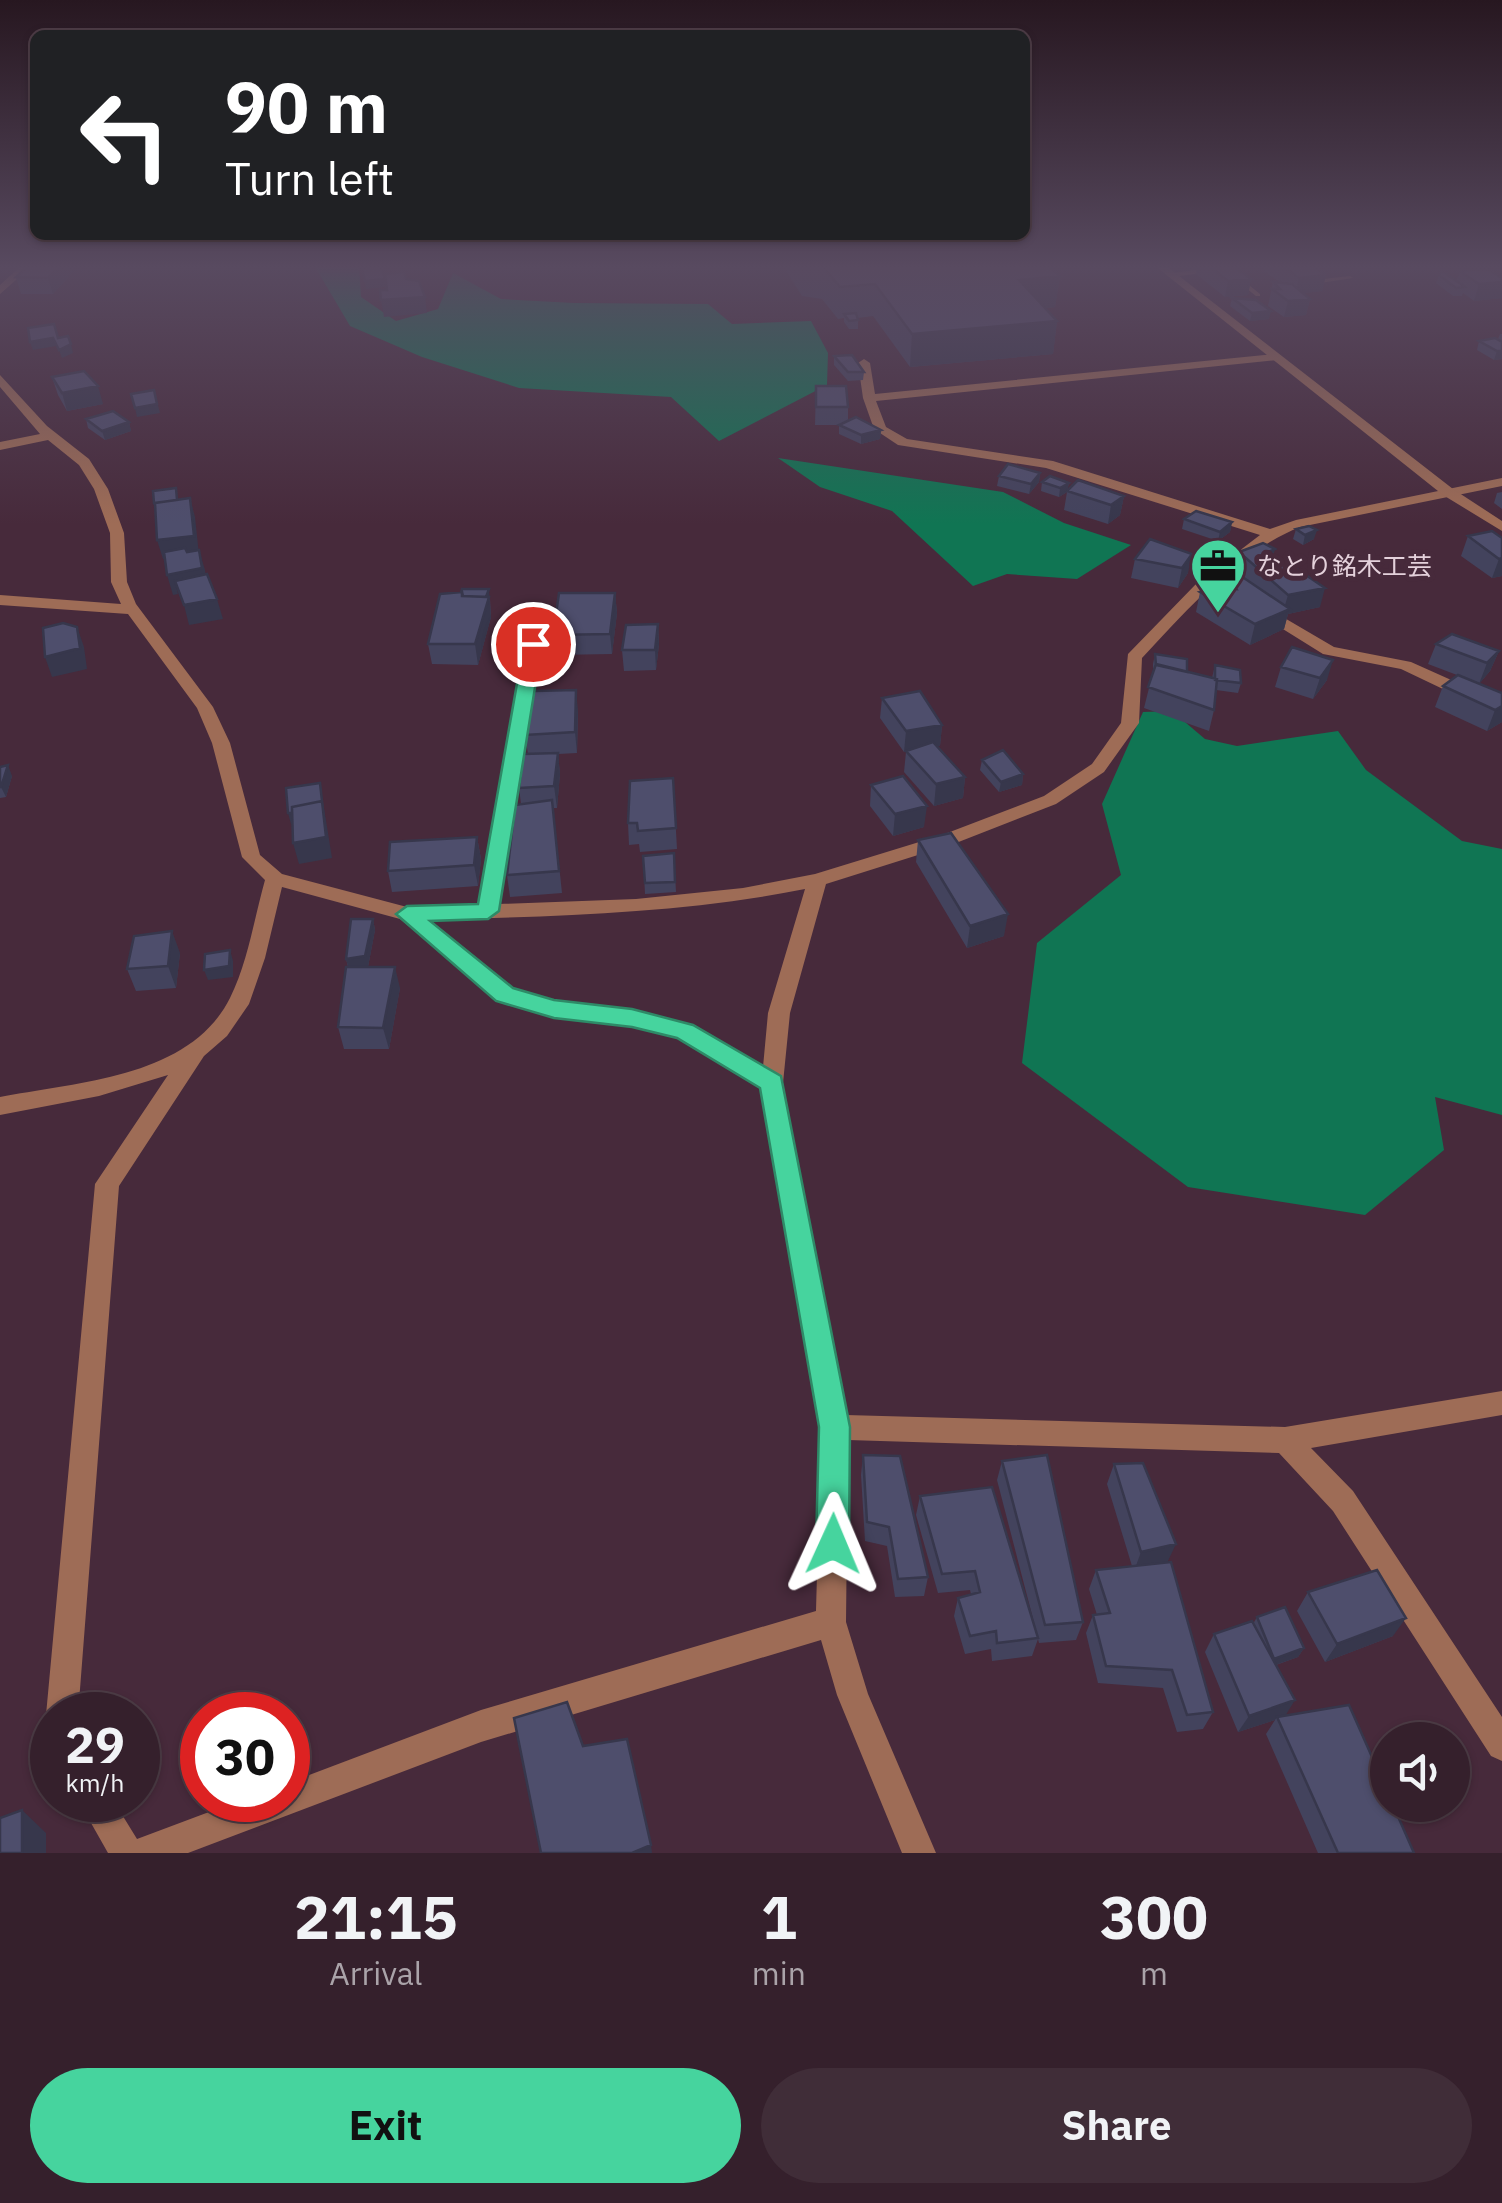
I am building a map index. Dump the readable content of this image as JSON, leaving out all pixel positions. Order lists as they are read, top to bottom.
{
  "places": {
    "office": ["なとり銘木工芸"]
  },
  "page": {
    "turn": ["90 m", "Turn left"],
    "speed": "29 km/h",
    "limit": "30",
    "eta": [
      "21:15",
      "Arrival",
      "1",
      "min",
      "300",
      "m"
    ],
    "buttons": ["Exit", "Share"]
  }
}
